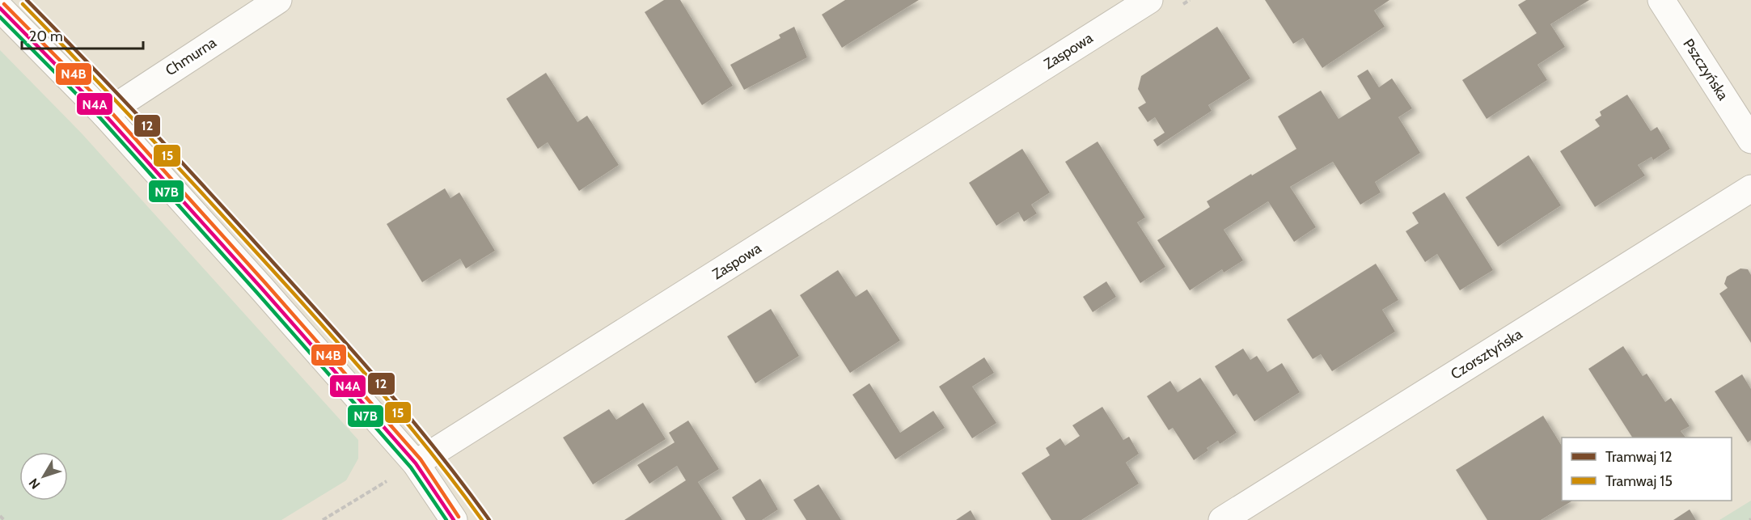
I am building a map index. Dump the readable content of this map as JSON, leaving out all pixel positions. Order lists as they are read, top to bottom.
{
  "streets": {
    "street": [
      "Zaspowa",
      "Chmurna",
      "Pszczyńska",
      "Czorsztyńska"
    ]
  },
  "lines": [
    "tram line 12",
    "tram line 15",
    "transit line N4B",
    "transit line N4A",
    "transit line N7B"
  ],
  "legend": ["Tramwaj 12", "Tramwaj 15"],
  "scale_bar": "20 m",
  "north": "bottom left"
}
